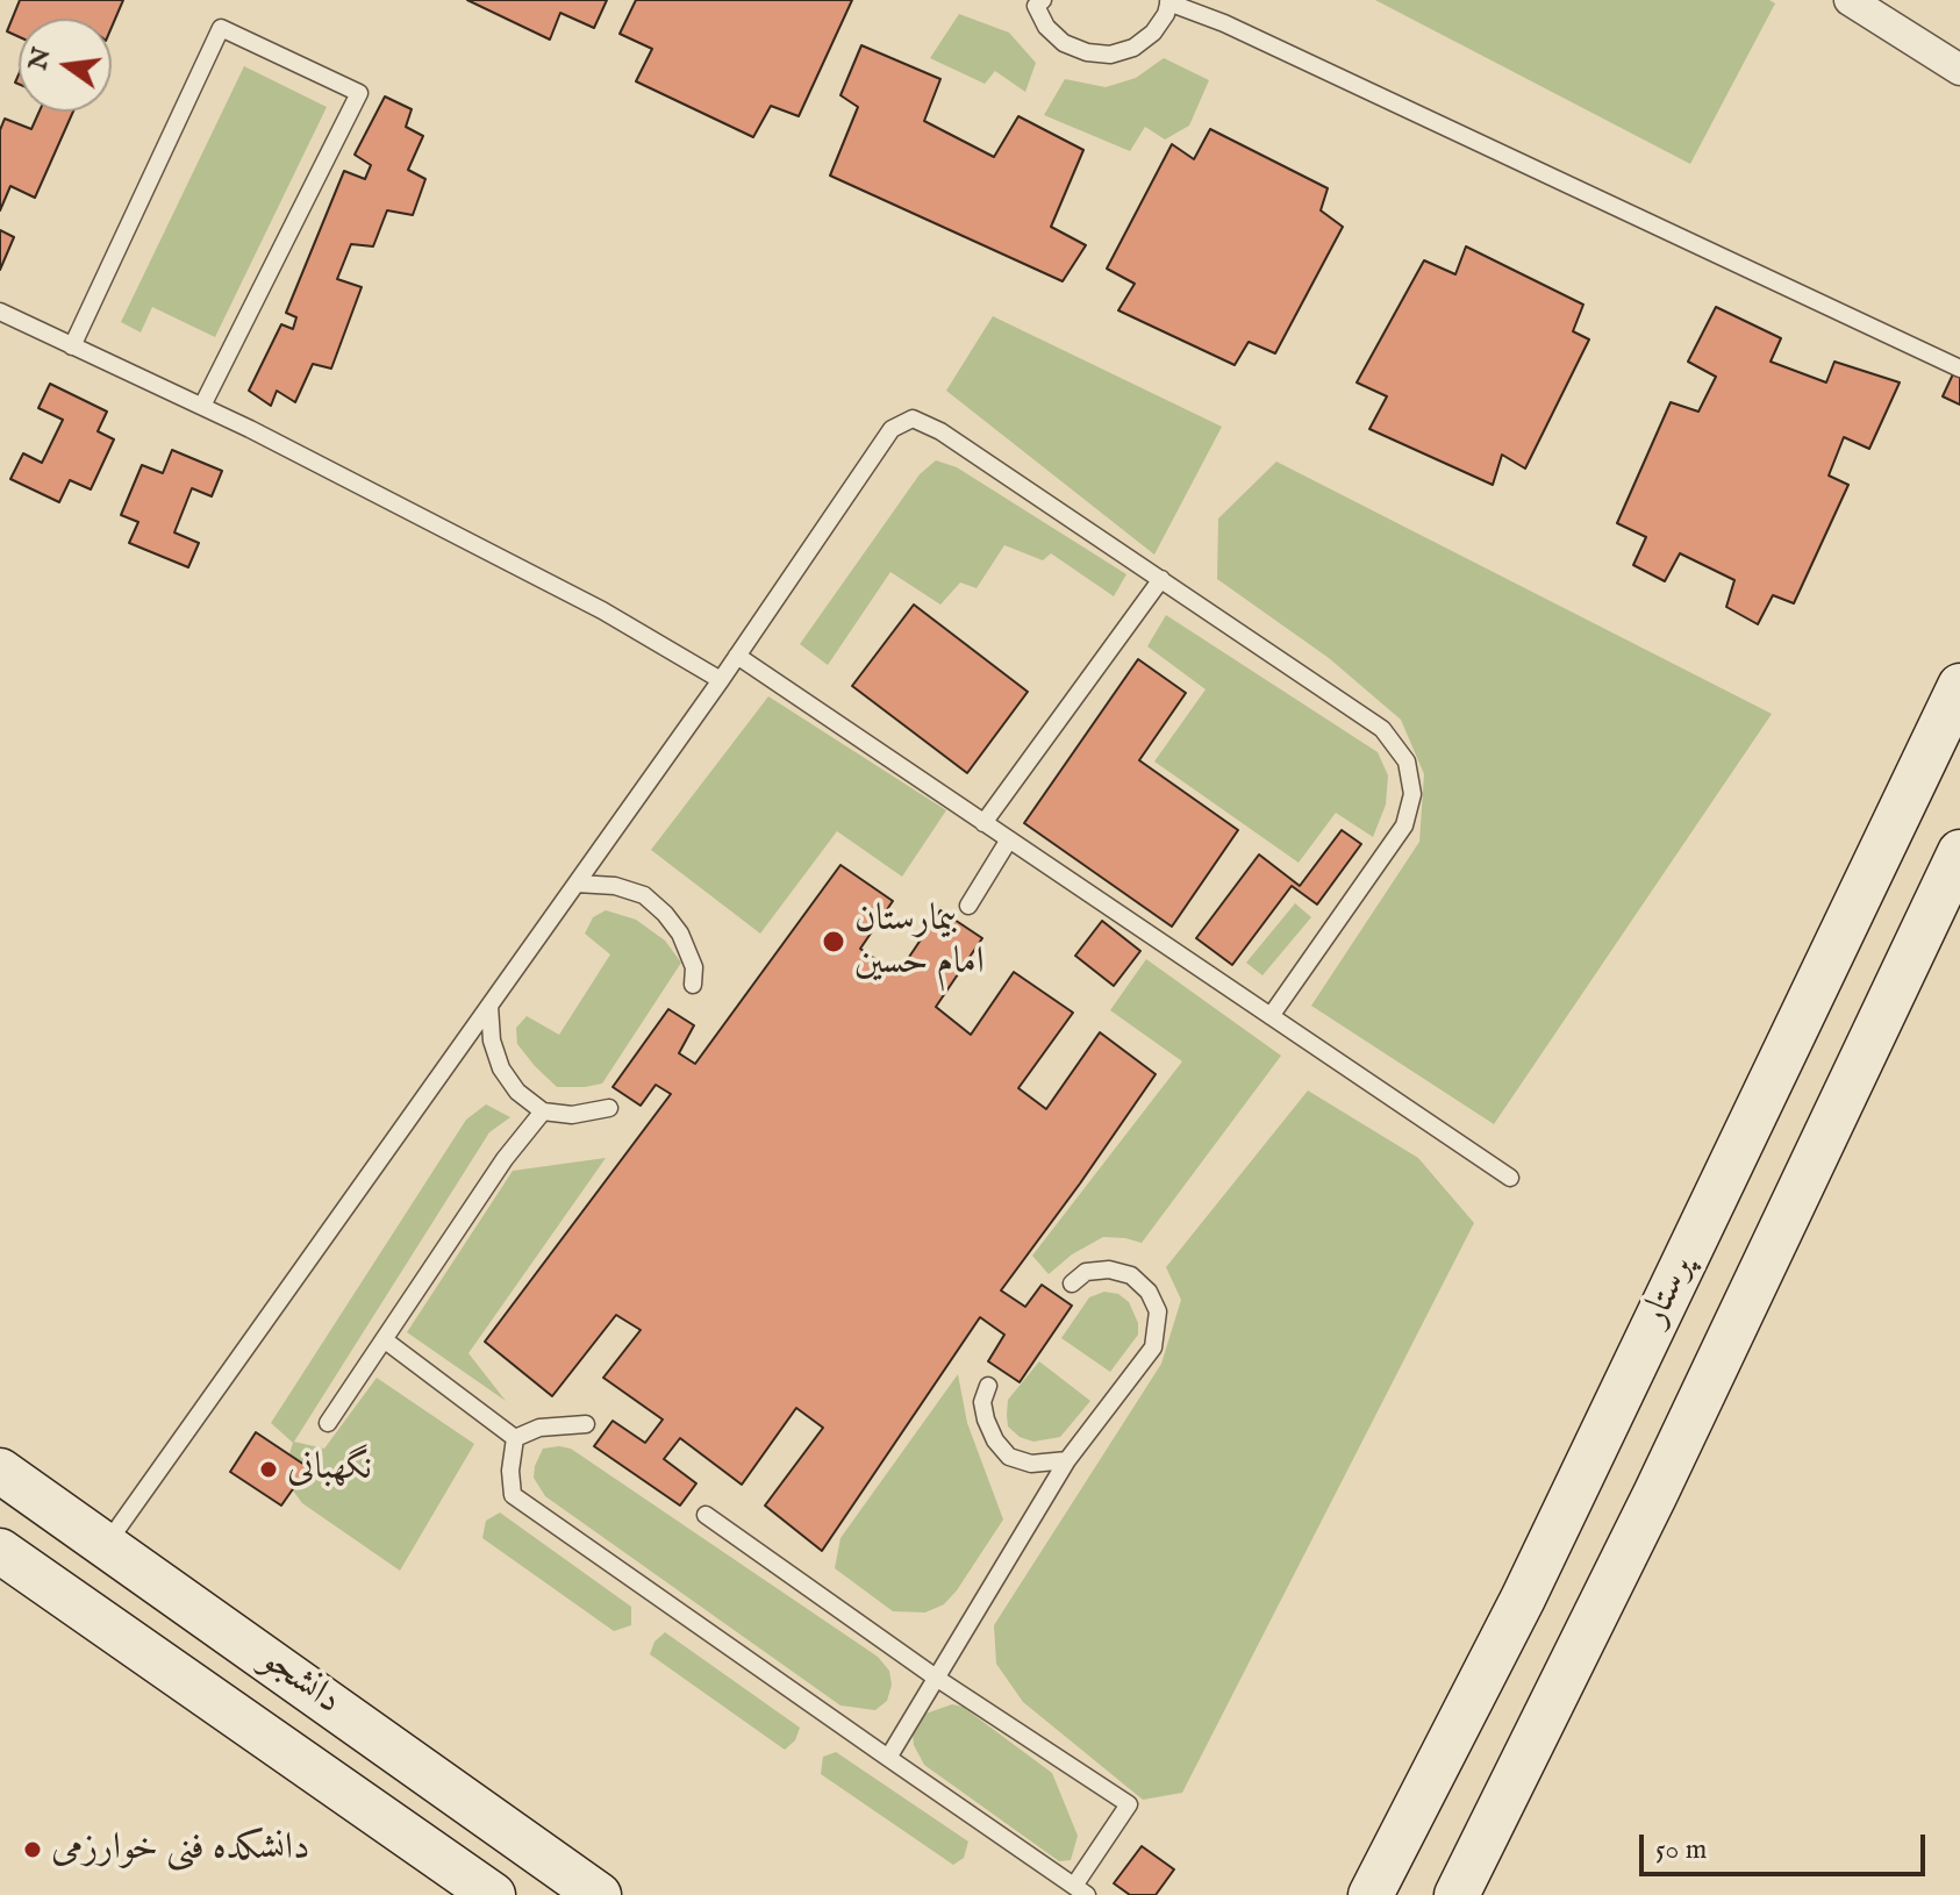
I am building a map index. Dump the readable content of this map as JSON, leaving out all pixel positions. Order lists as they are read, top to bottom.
{
  "streets": {
    "main road": ["پرستار", "دانشجو"]
  },
  "places": ["بیمارستان امام حسین", "نگهبانی", "دانشکده فنی خوارزمی"],
  "scale_bar": "50 m",
  "north": "left"
}
